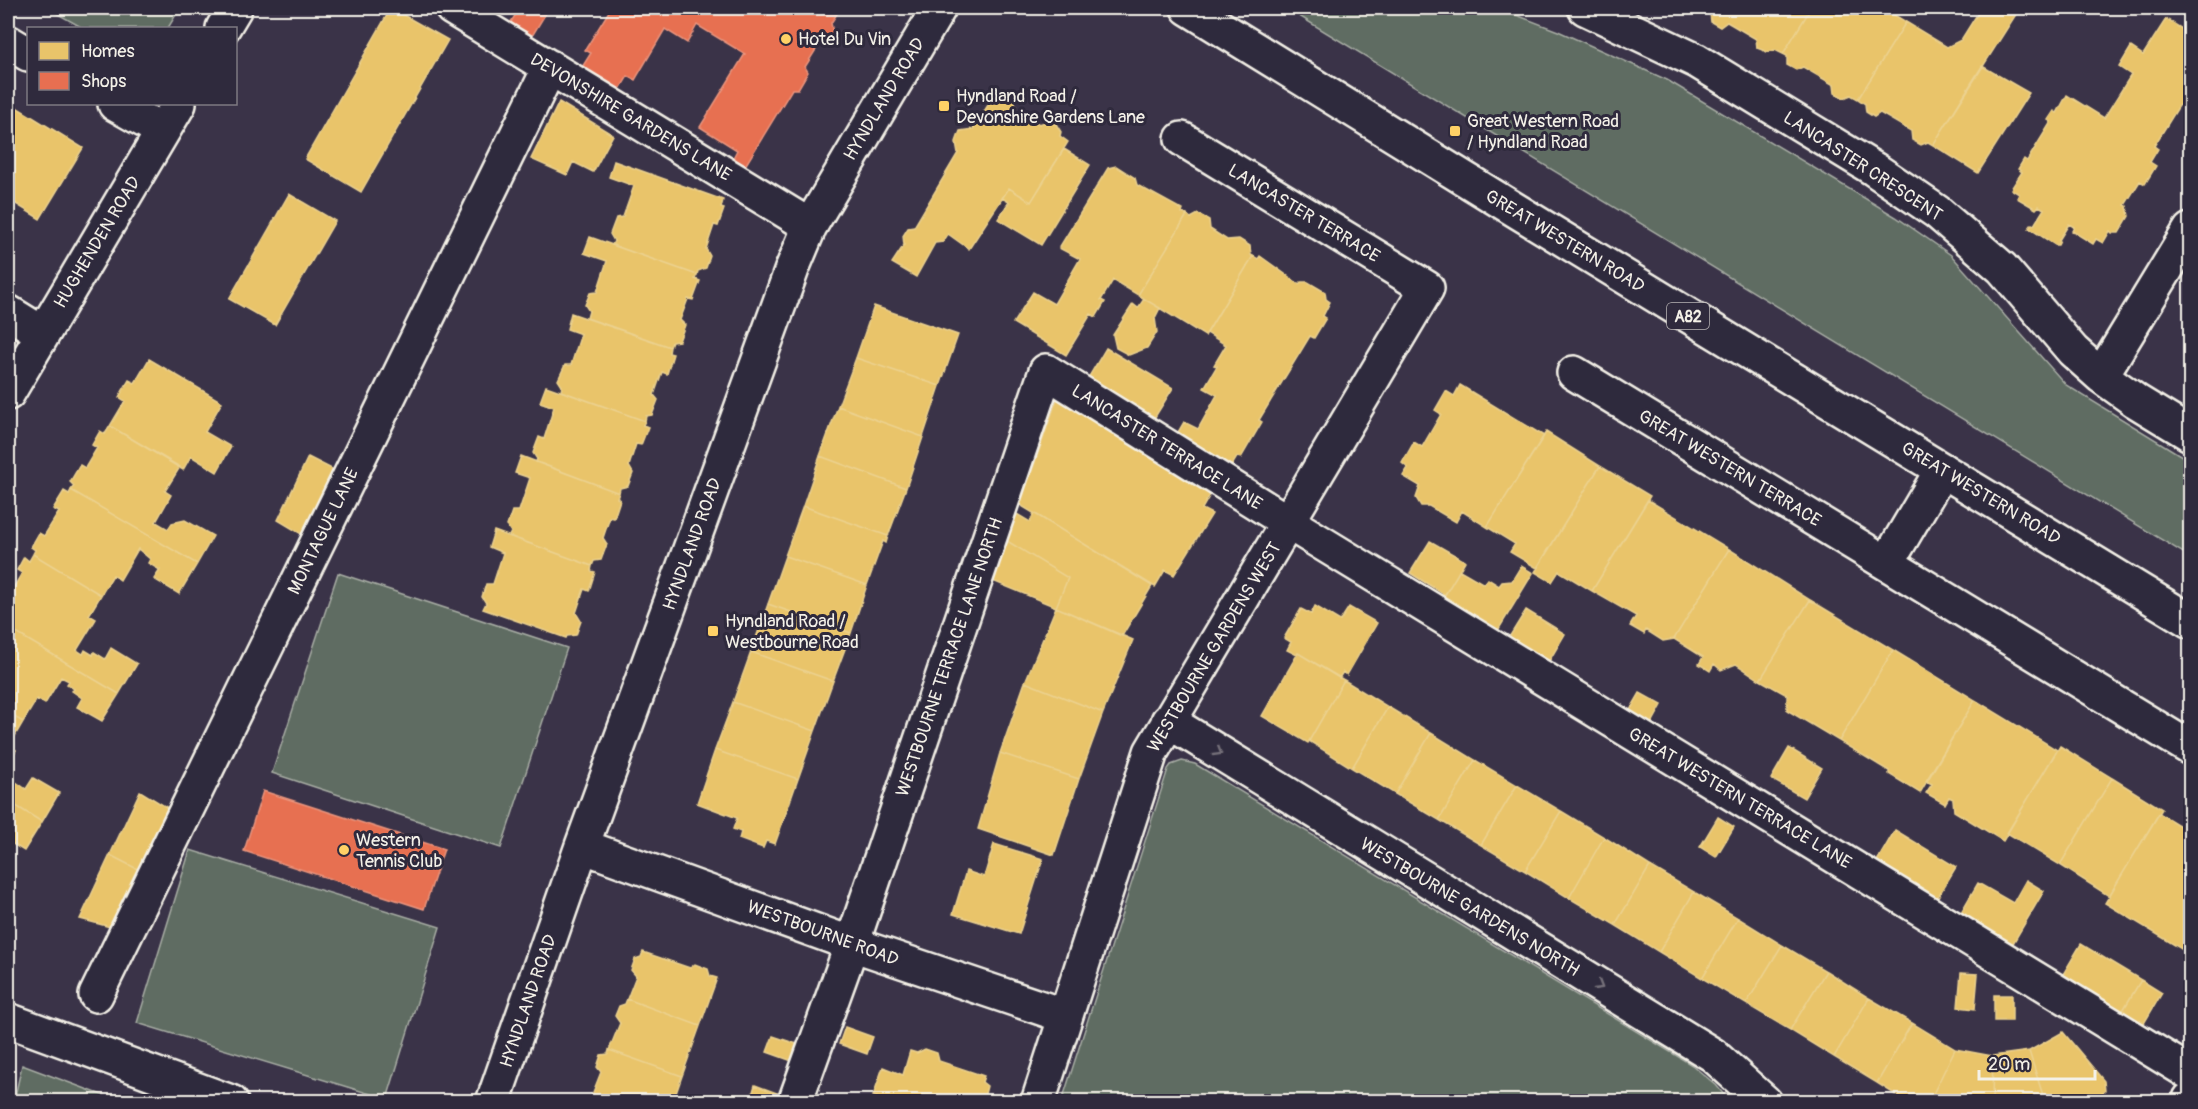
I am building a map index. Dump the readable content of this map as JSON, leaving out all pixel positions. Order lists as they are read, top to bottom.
{
  "streets": {
    "street": [
      "HYNDLAND ROAD",
      "DEVONSHIRE GARDENS LANE",
      "LANCASTER CRESCENT",
      "LANCASTER TERRACE",
      "GREAT WESTERN ROAD",
      "HUGHENDEN ROAD",
      "A82",
      "LANCASTER TERRACE LANE",
      "GREAT WESTERN TERRACE",
      "MONTAGUE LANE",
      "WESTBOURNE GARDENS WEST",
      "WESTBOURNE TERRACE LANE NORTH",
      "GREAT WESTERN TERRACE LANE",
      "WESTBOURNE GARDENS NORTH",
      "WESTBOURNE ROAD"
    ]
  },
  "crossings": [
    ["HYNDLAND ROAD", "DEVONSHIRE GARDENS LANE"],
    ["HYNDLAND ROAD", "WESTBOURNE ROAD"],
    ["DEVONSHIRE GARDENS LANE", "MONTAGUE LANE"],
    ["LANCASTER TERRACE", "WESTBOURNE GARDENS WEST"],
    ["LANCASTER TERRACE LANE", "WESTBOURNE GARDENS WEST"],
    ["LANCASTER TERRACE LANE", "WESTBOURNE TERRACE LANE NORTH"],
    ["LANCASTER TERRACE LANE", "GREAT WESTERN TERRACE LANE"],
    ["WESTBOURNE GARDENS WEST", "GREAT WESTERN TERRACE LANE"],
    ["WESTBOURNE GARDENS WEST", "WESTBOURNE GARDENS NORTH"],
    ["WESTBOURNE GARDENS WEST", "WESTBOURNE ROAD"],
    ["WESTBOURNE TERRACE LANE NORTH", "WESTBOURNE ROAD"]
  ],
  "one_way": ["WESTBOURNE GARDENS NORTH"],
  "places": {
    "other": ["Hotel Du Vin", "Western Tennis Club"],
    "transit": ["Hyndland Road / Devonshire Gardens Lane", "Great Western Road / Hyndland Road", "Hyndland Road / Westbourne Road"]
  },
  "legend": ["Homes", "Shops"],
  "scale_bar": "20 m"
}
